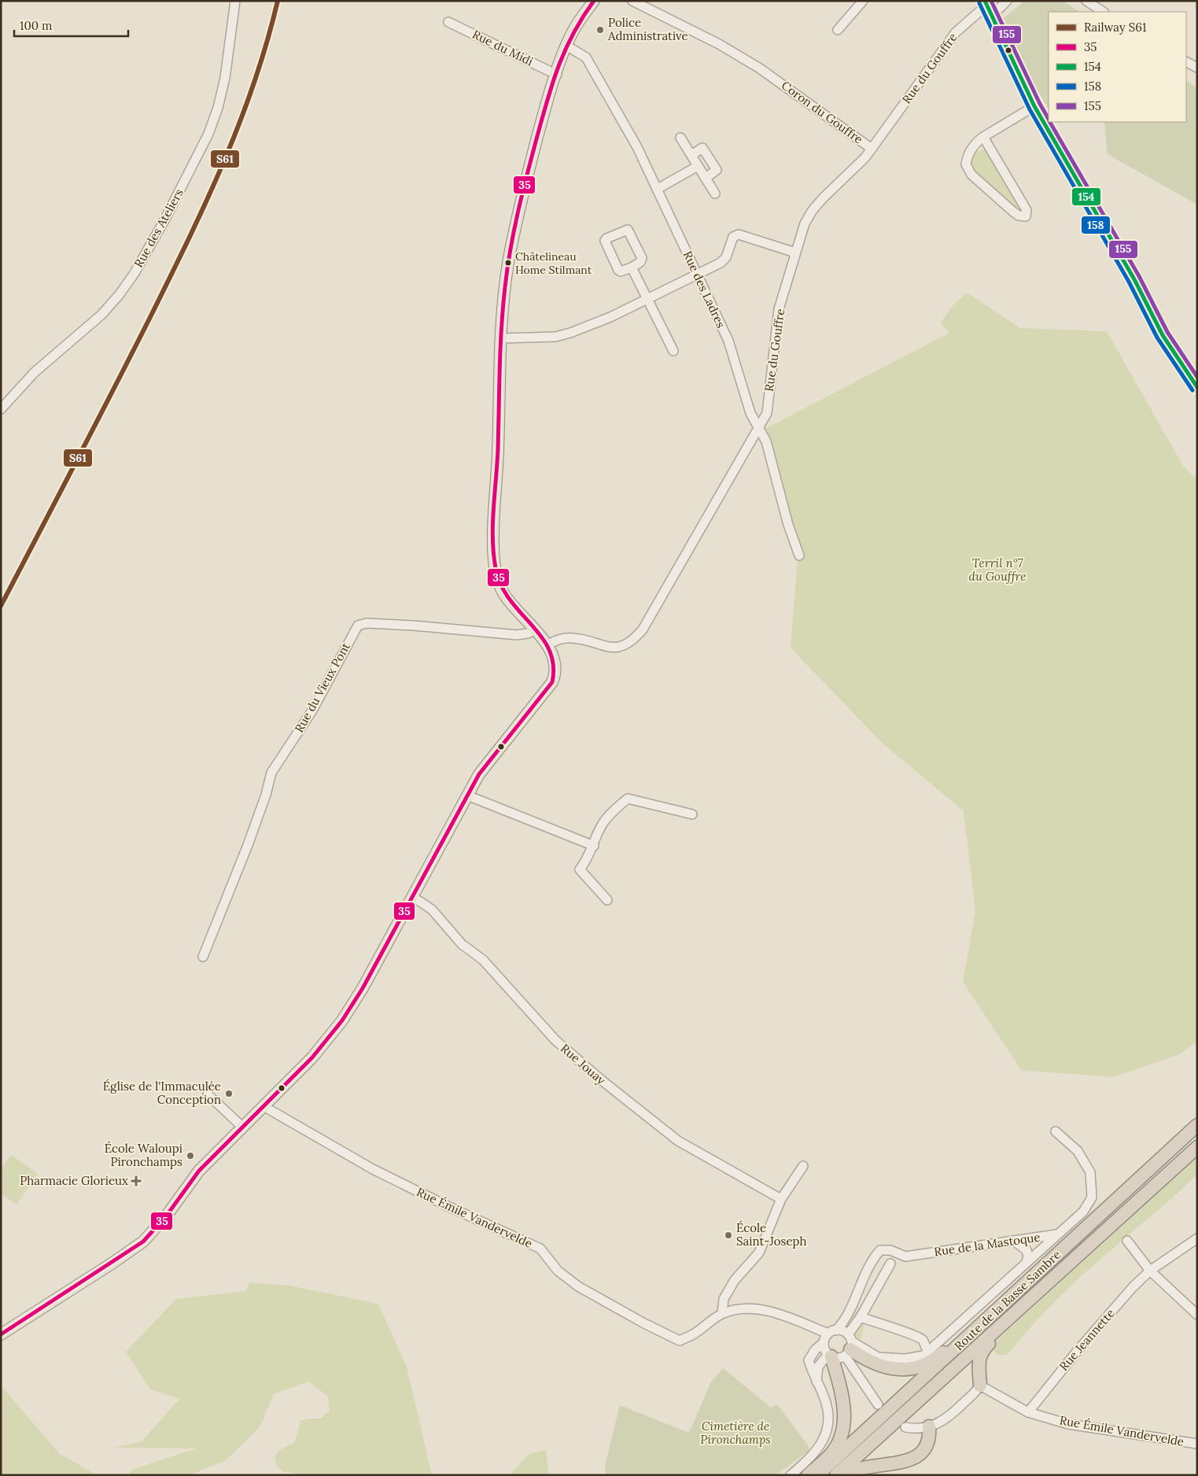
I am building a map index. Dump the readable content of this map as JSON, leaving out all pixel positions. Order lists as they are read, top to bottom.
{
  "streets": {
    "highway": ["Route de la Basse Sambre"],
    "street": [
      "Rue du Midi",
      "Rue du Gouffre",
      "Coron du Gouffre",
      "Rue des Ateliers",
      "Rue des Ladres",
      "Rue du Vieux Pont",
      "Rue Jouay",
      "Rue Émile Vandervelde",
      "Rue de la Mastoque",
      "Rue Jeannette"
    ]
  },
  "crossings": [
    ["Rue du Gouffre", "Coron du Gouffre"],
    ["Rue du Gouffre", "Rue des Ladres"],
    ["Rue Émile Vandervelde", "Rue de la Mastoque"],
    ["Rue Émile Vandervelde", "Rue Jeannette"]
  ],
  "parks": ["Terril n°7 du Gouffre", "Cimetière de Pironchamps"],
  "places": {
    "other": [
      "Police Administrative",
      "Châtelineau Home Stilmant",
      "Église de l'Immaculée Conception",
      "École Waloupi Pironchamps",
      "École Saint-Joseph"
    ],
    "health": ["Pharmacie Glorieux"]
  },
  "lines": [
    "rail line S61",
    "transit line 35",
    "transit line 154",
    "transit line 155",
    "transit line 158"
  ],
  "legend": [
    "Railway S61",
    "35",
    "154",
    "158",
    "155"
  ],
  "scale_bar": "100 m"
}
